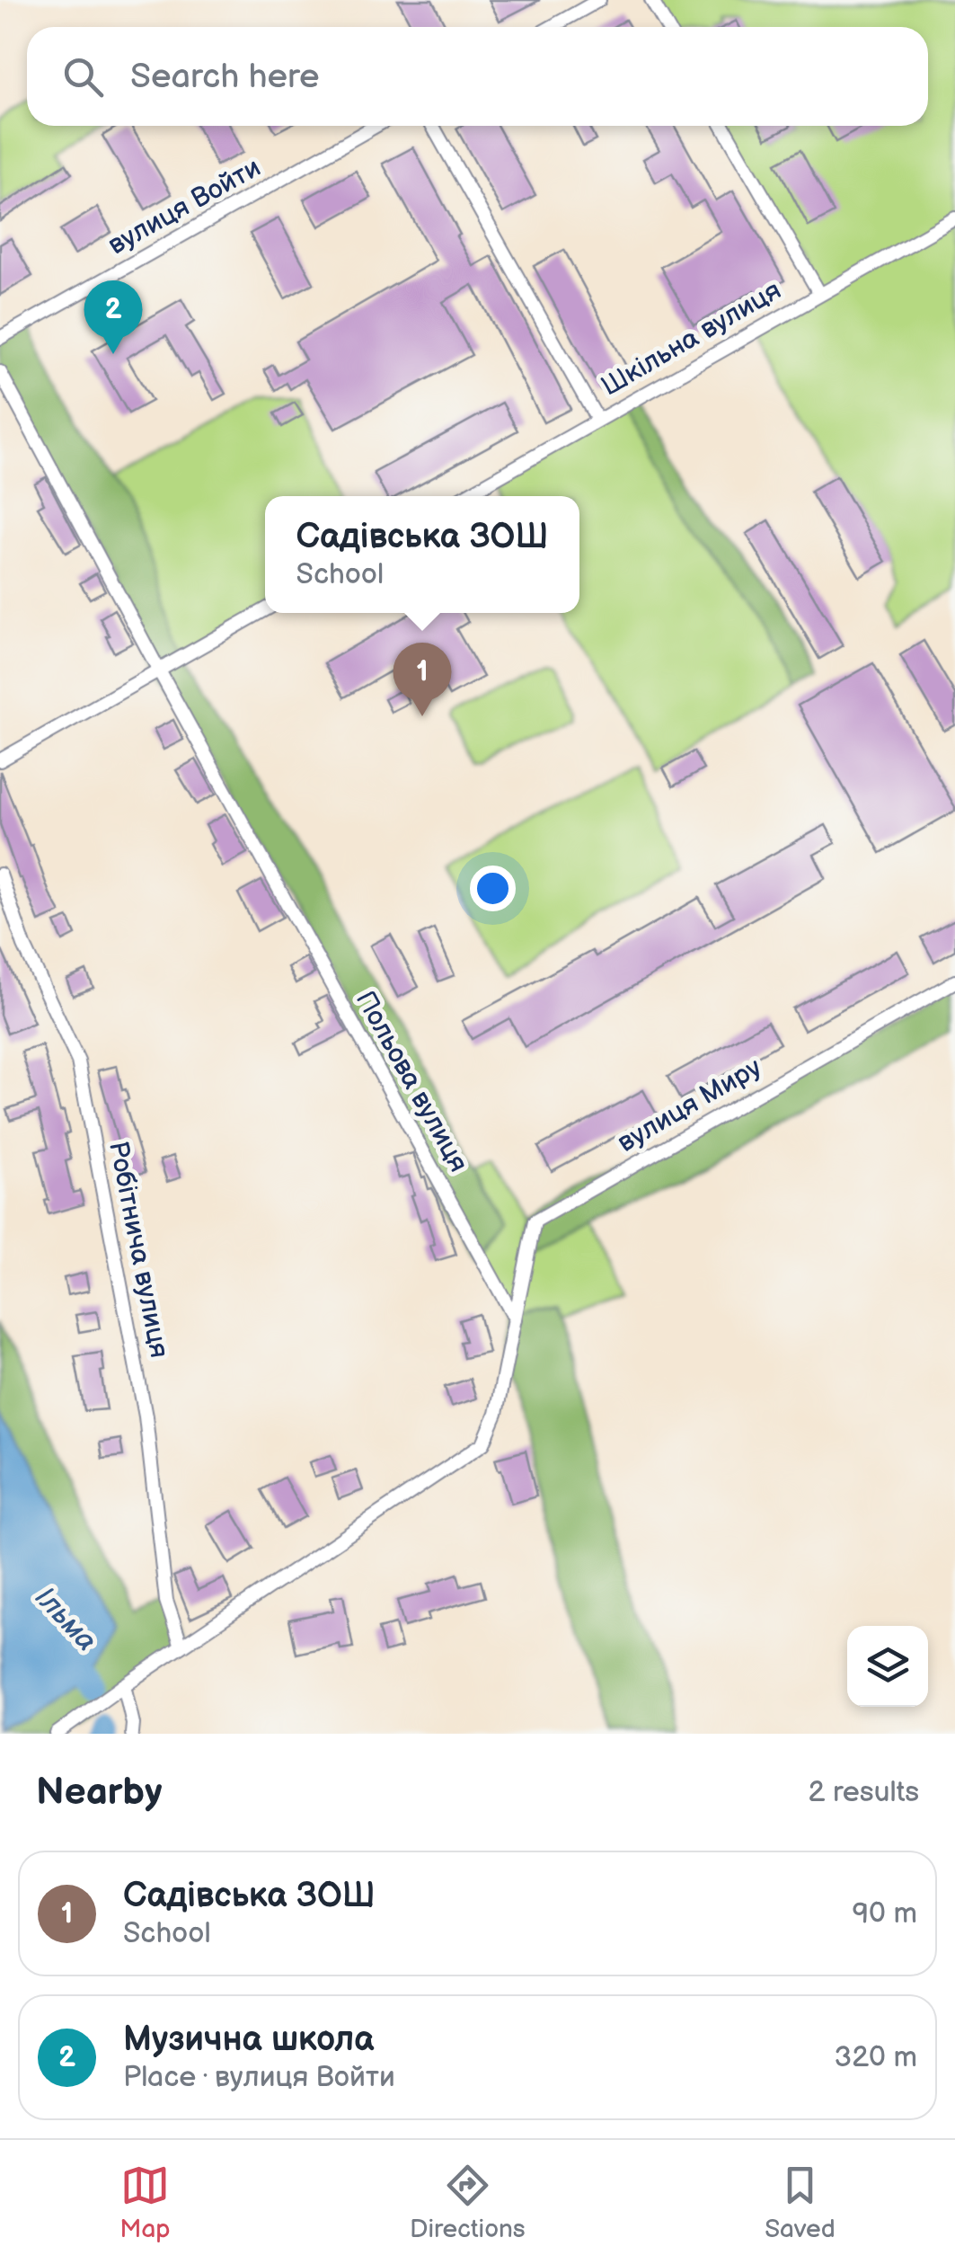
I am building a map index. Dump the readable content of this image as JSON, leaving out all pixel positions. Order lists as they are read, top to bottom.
{
  "streets": {
    "street": [
      "вулиця Войти",
      "Шкільна вулиця",
      "Польова вулиця",
      "вулиця Миру",
      "Робітнича вулиця"
    ]
  },
  "crossings": [
    ["Польова вулиця", "вулиця Миру"]
  ],
  "water": ["Ільма"],
  "page": {
    "search": "Search here",
    "pins": ["2", "1"],
    "popup": ["Садівська ЗОШ", "School"],
    "heading": ["Nearby", "2 results"],
    "list": [
      {
        "mark": "1",
        "name": "Садівська ЗОШ",
        "note": "School",
        "value": "90 m"
      },
      {
        "mark": "2",
        "name": "Музична школа",
        "note": "Place · вулиця Войти",
        "value": "320 m"
      }
    ],
    "nav": ["Map", "Directions", "Saved"]
  }
}
